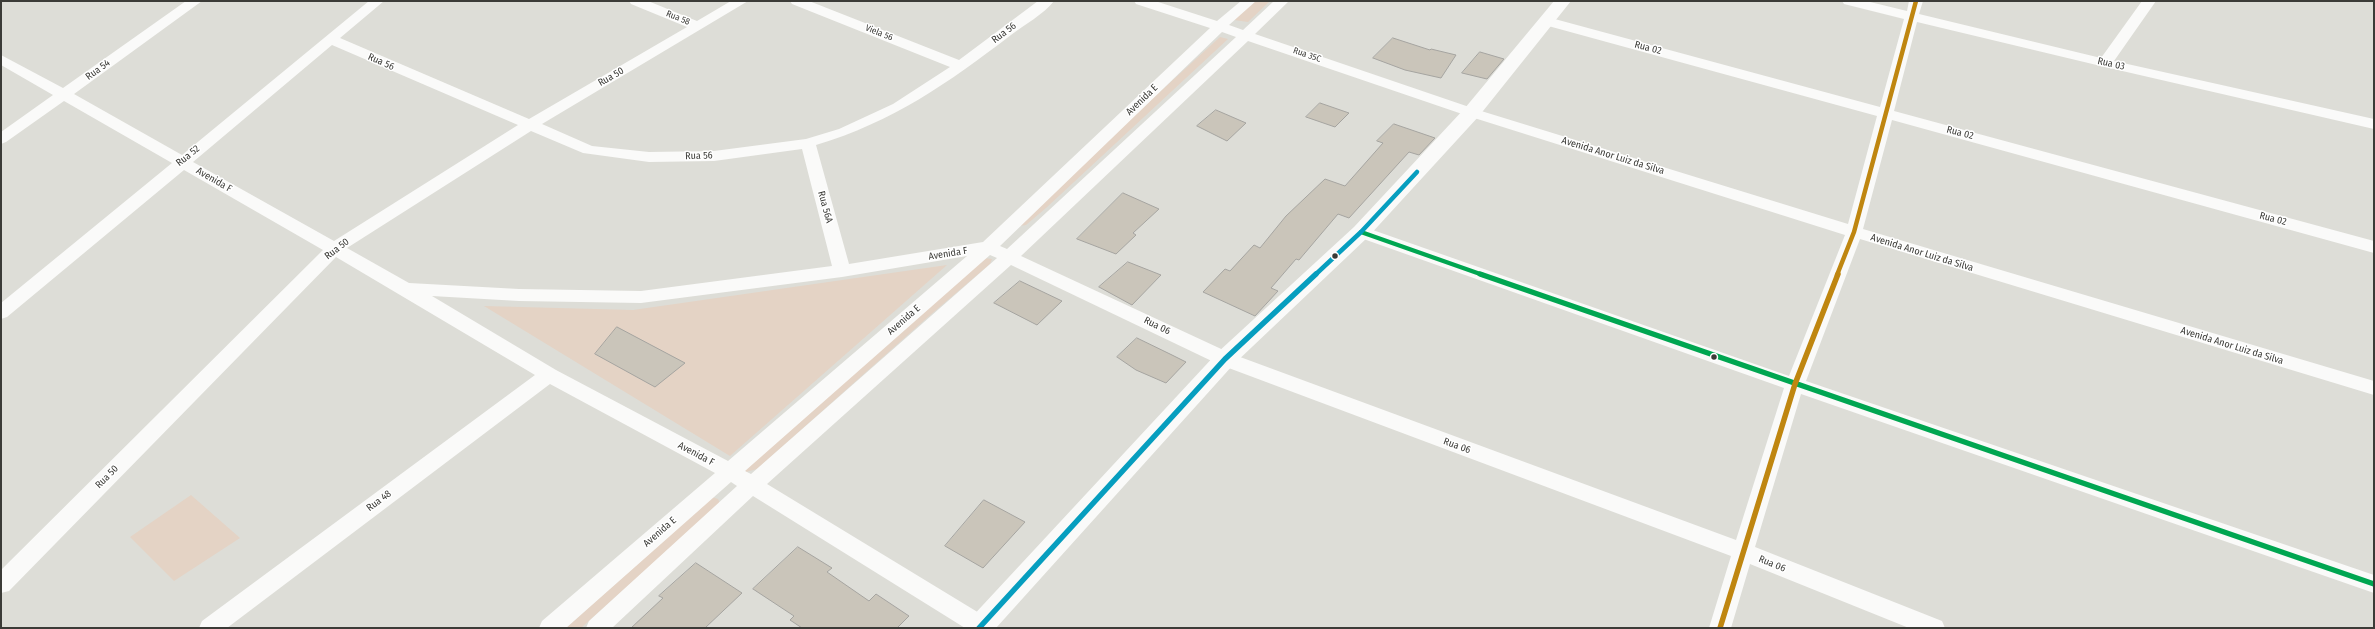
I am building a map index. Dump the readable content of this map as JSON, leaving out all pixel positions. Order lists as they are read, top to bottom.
{
  "streets": {
    "street": [
      "Rua 58",
      "Viela 56",
      "Rua 56",
      "Rua 02",
      "Rua 35C",
      "Rua 03",
      "Rua 54",
      "Rua 50",
      "Avenida E",
      "Rua 52",
      "Avenida Anor Luiz da Silva",
      "Avenida F",
      "Rua 56A",
      "Rua 06",
      "Rua 48"
    ]
  },
  "crossings": [
    ["Rua 58", "Rua 50"],
    ["Viela 56", "Rua 56"],
    ["Rua 56", "Rua 50"],
    ["Rua 56", "Rua 52"],
    ["Rua 56", "Rua 56A"],
    ["Rua 35C", "Avenida E"],
    ["Rua 35C", "Avenida Anor Luiz da Silva"],
    ["Rua 54", "Avenida F"],
    ["Rua 50", "Avenida F"],
    ["Avenida E", "Avenida F"],
    ["Avenida E", "Rua 06"],
    ["Rua 52", "Avenida F"],
    ["Avenida F", "Rua 56A"],
    ["Avenida F", "Rua 06"],
    ["Avenida F", "Rua 48"]
  ]
}
